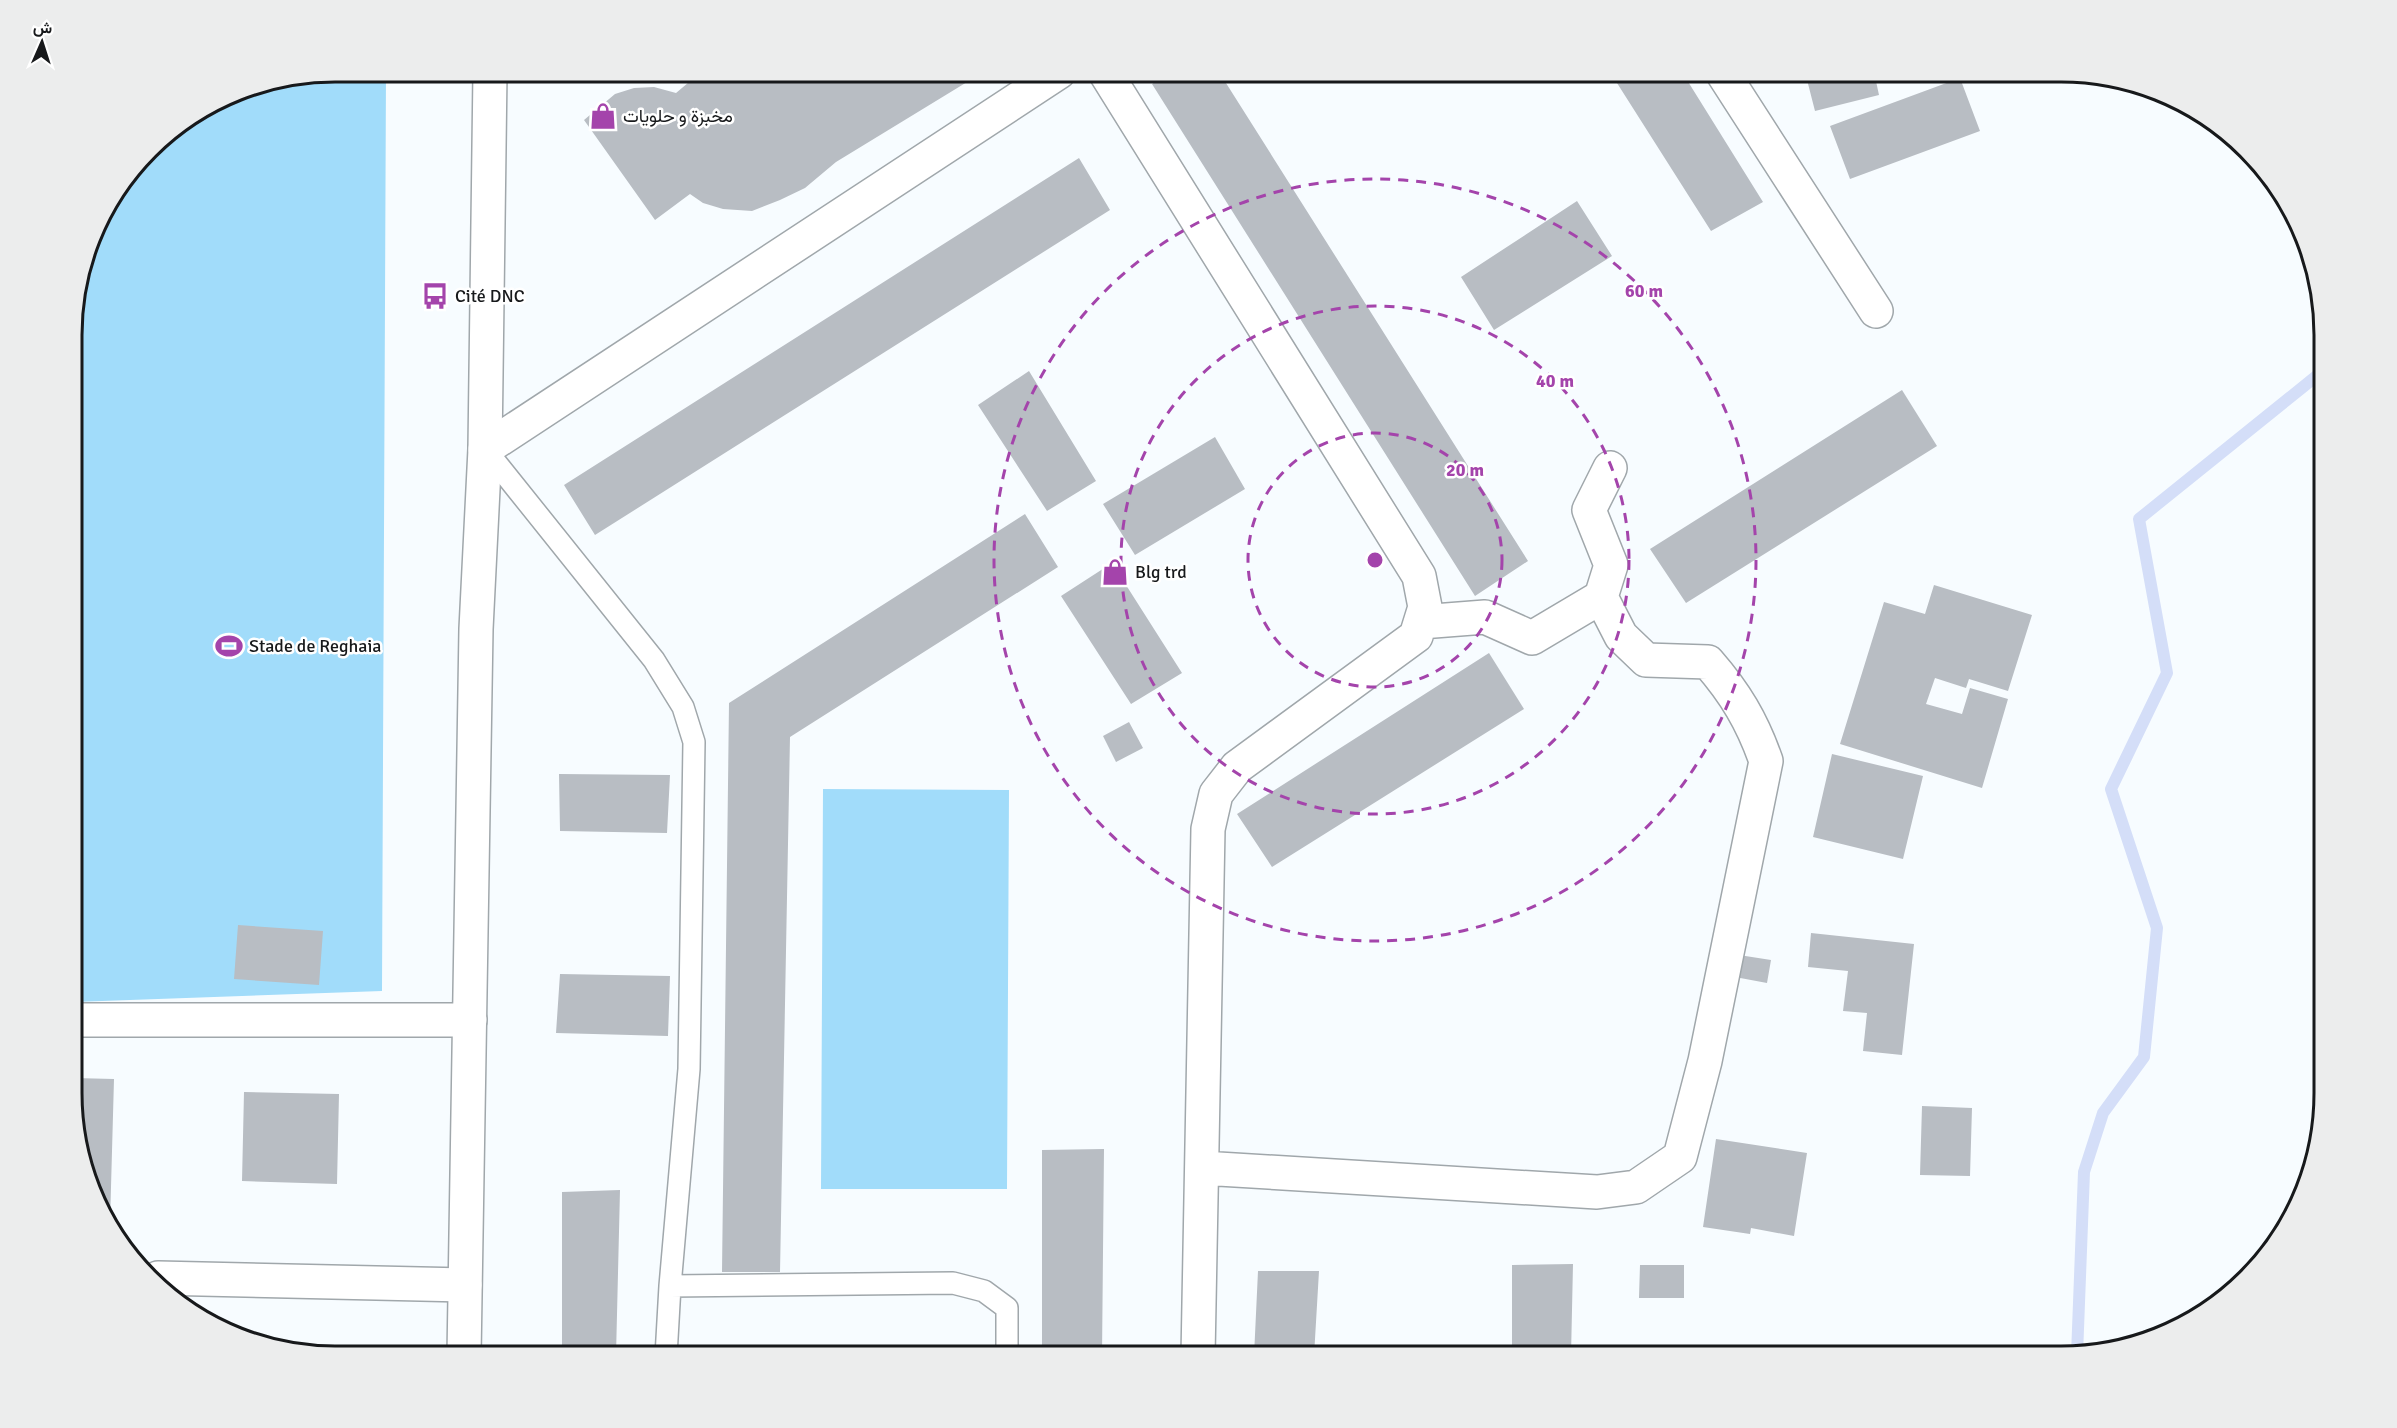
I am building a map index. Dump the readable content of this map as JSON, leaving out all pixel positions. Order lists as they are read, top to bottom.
{
  "places": {
    "shop": ["مخبزة و حلويات", "Blg trd"],
    "bus stop": ["Cité DNC"],
    "sports": ["Stade de Reghaia"]
  },
  "north": "top",
  "rings": ["60 m", "40 m", "20 m"]
}
